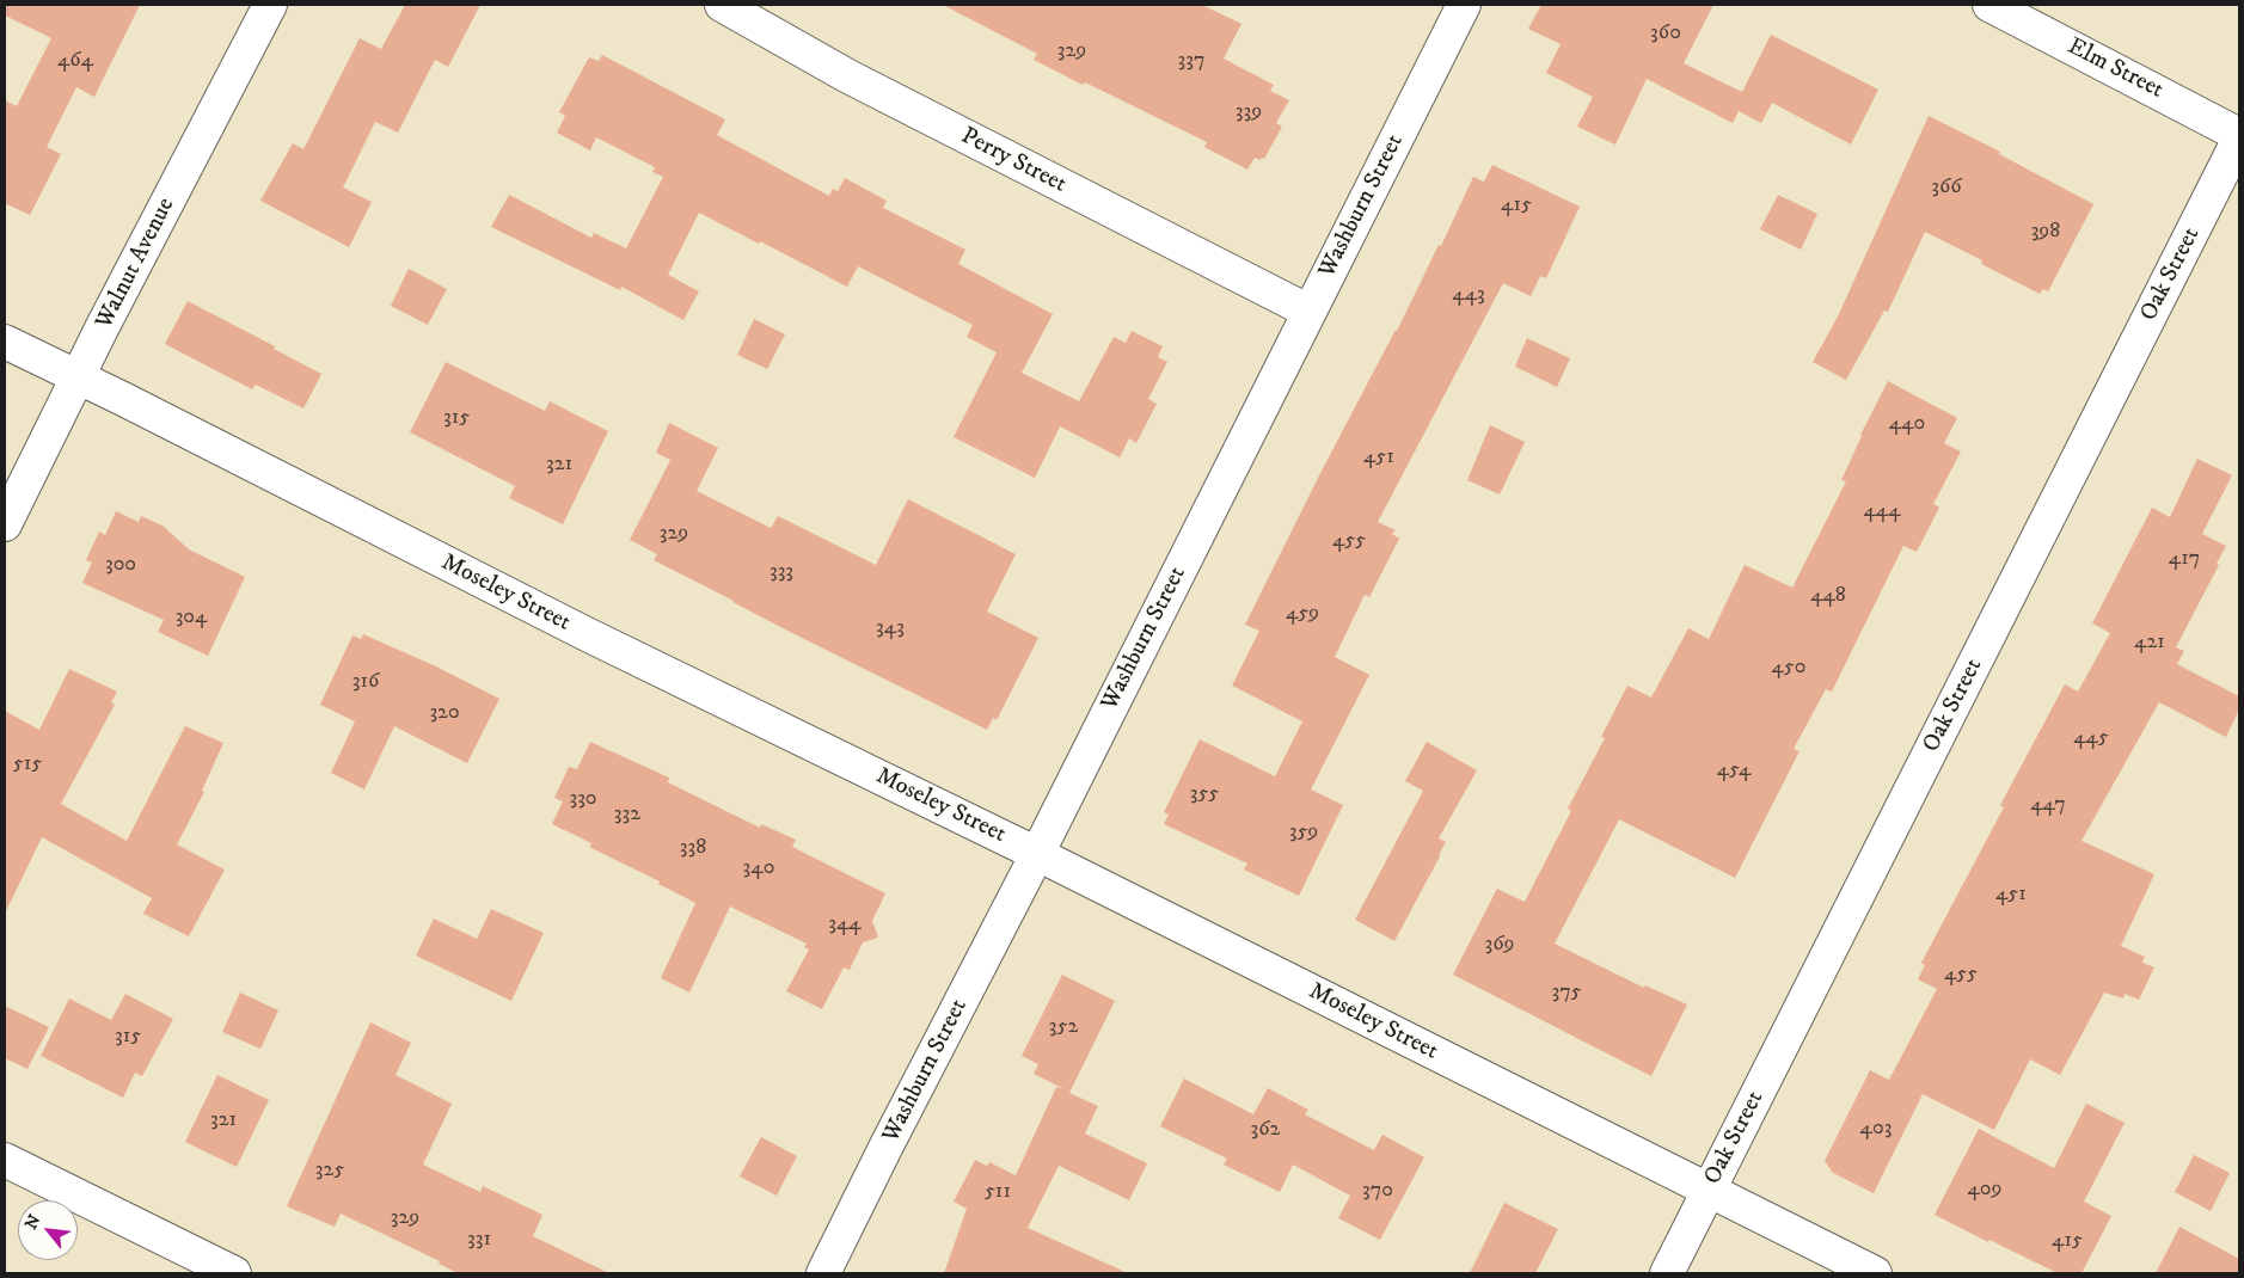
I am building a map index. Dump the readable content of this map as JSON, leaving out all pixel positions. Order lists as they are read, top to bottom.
{
  "streets": {
    "street": [
      "Elm Street",
      "Perry Street",
      "Washburn Street",
      "Walnut Avenue",
      "Oak Street",
      "Moseley Street"
    ]
  },
  "crossings": [
    ["Elm Street", "Oak Street"],
    ["Perry Street", "Washburn Street"],
    ["Washburn Street", "Moseley Street"],
    ["Walnut Avenue", "Moseley Street"],
    ["Oak Street", "Moseley Street"]
  ],
  "house_numbers": [
    "360",
    "329",
    "464",
    "337",
    "339",
    "366",
    "415",
    "398",
    "443",
    "315",
    "440",
    "451",
    "321",
    "444",
    "329",
    "455",
    "417",
    "300",
    "333",
    "448",
    "459",
    "304",
    "343",
    "421",
    "450",
    "316",
    "320",
    "445",
    "515",
    "454",
    "355",
    "330",
    "447",
    "332",
    "359",
    "338",
    "340",
    "451",
    "344",
    "369",
    "455",
    "375",
    "352",
    "315",
    "321",
    "403",
    "362",
    "325",
    "409",
    "370",
    "511",
    "329",
    "331",
    "415"
  ],
  "north": "top left"
}
